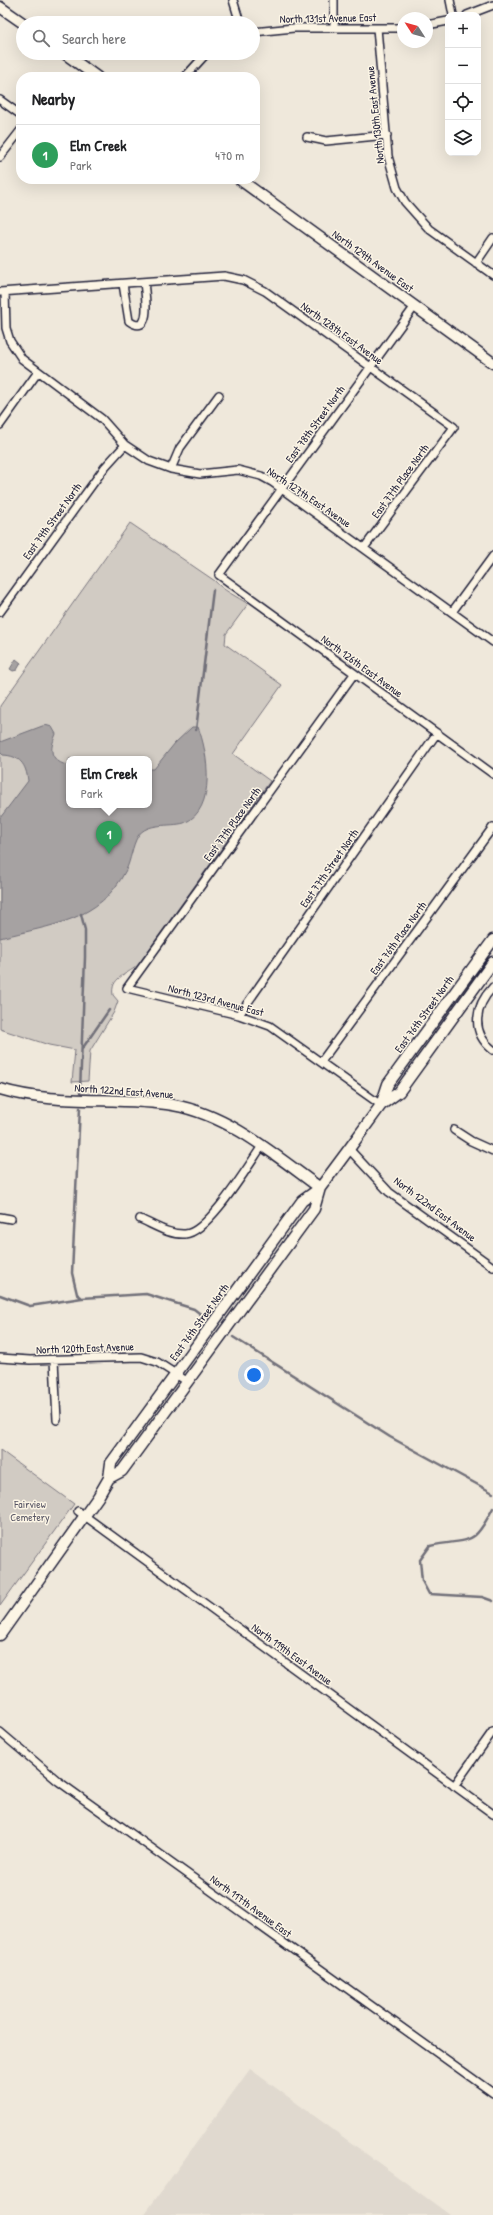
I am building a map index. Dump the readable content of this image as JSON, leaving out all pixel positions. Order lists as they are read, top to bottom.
{
  "streets": {
    "main road": ["North 129th Avenue East", "East 76th Street North", "North 122nd East Avenue"],
    "street": [
      "North 131st Avenue East",
      "North 130th East Avenue",
      "North 128th East Avenue",
      "East 78th Street North",
      "East 77th Place North",
      "North 127th East Avenue",
      "East 79th Street North",
      "North 126th East Avenue",
      "East 77th Street North",
      "East 76th Place North",
      "North 123rd Avenue East",
      "North 120th East Avenue",
      "North 119th East Avenue",
      "North 117th Avenue East"
    ]
  },
  "crossings": [
    ["North 131st Avenue East", "North 130th East Avenue"],
    ["North 129th Avenue East", "East 78th Street North"],
    ["North 128th East Avenue", "East 78th Street North"],
    ["North 128th East Avenue", "East 77th Place North"],
    ["North 128th East Avenue", "North 127th East Avenue"],
    ["East 78th Street North", "North 127th East Avenue"],
    ["East 78th Street North", "North 126th East Avenue"],
    ["East 77th Place North", "North 127th East Avenue"],
    ["East 77th Place North", "North 126th East Avenue"],
    ["East 77th Place North", "North 123rd Avenue East"],
    ["North 127th East Avenue", "East 79th Street North"],
    ["North 126th East Avenue", "East 77th Street North"],
    ["East 77th Street North", "North 123rd Avenue East"],
    ["East 76th Place North", "North 123rd Avenue East"],
    ["North 123rd Avenue East", "East 76th Street North"],
    ["East 76th Street North", "North 122nd East Avenue"],
    ["East 76th Street North", "North 120th East Avenue"],
    ["East 76th Street North", "North 119th East Avenue"]
  ],
  "parks": ["Fairview Cemetery"],
  "north": "top left",
  "page": {
    "map_buttons": ["+", "−"],
    "search": "Search here",
    "heading": "Nearby",
    "list": [
      {
        "mark": "1",
        "name": "Elm Creek",
        "note": "Park",
        "value": "470 m"
      }
    ],
    "popup": ["Elm Creek", "Park"],
    "pins": "1"
  }
}
